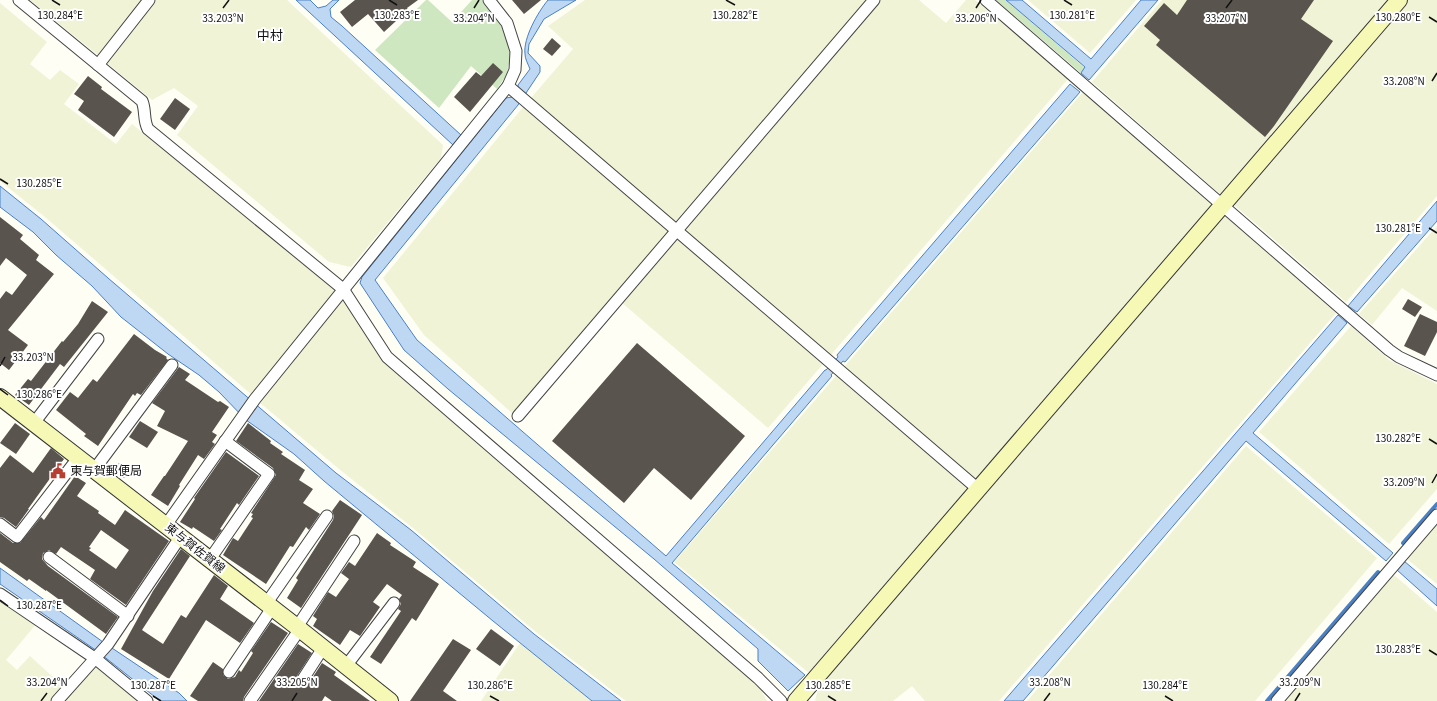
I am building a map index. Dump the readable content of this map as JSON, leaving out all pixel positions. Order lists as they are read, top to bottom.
{
  "streets": {
    "street": ["東与賀佐賀線"]
  },
  "districts": ["中村"],
  "places": {
    "public building": ["東与賀郵便局"]
  },
  "coordinates": [
    "130.284°E",
    "130.283°E",
    "130.282°E",
    "130.281°E",
    "130.280°E",
    "33.203°N",
    "33.204°N",
    "33.206°N",
    "33.207°N",
    "33.208°N",
    "130.285°E",
    "130.286°E",
    "33.209°N",
    "130.287°E",
    "33.205°N"
  ]
}
